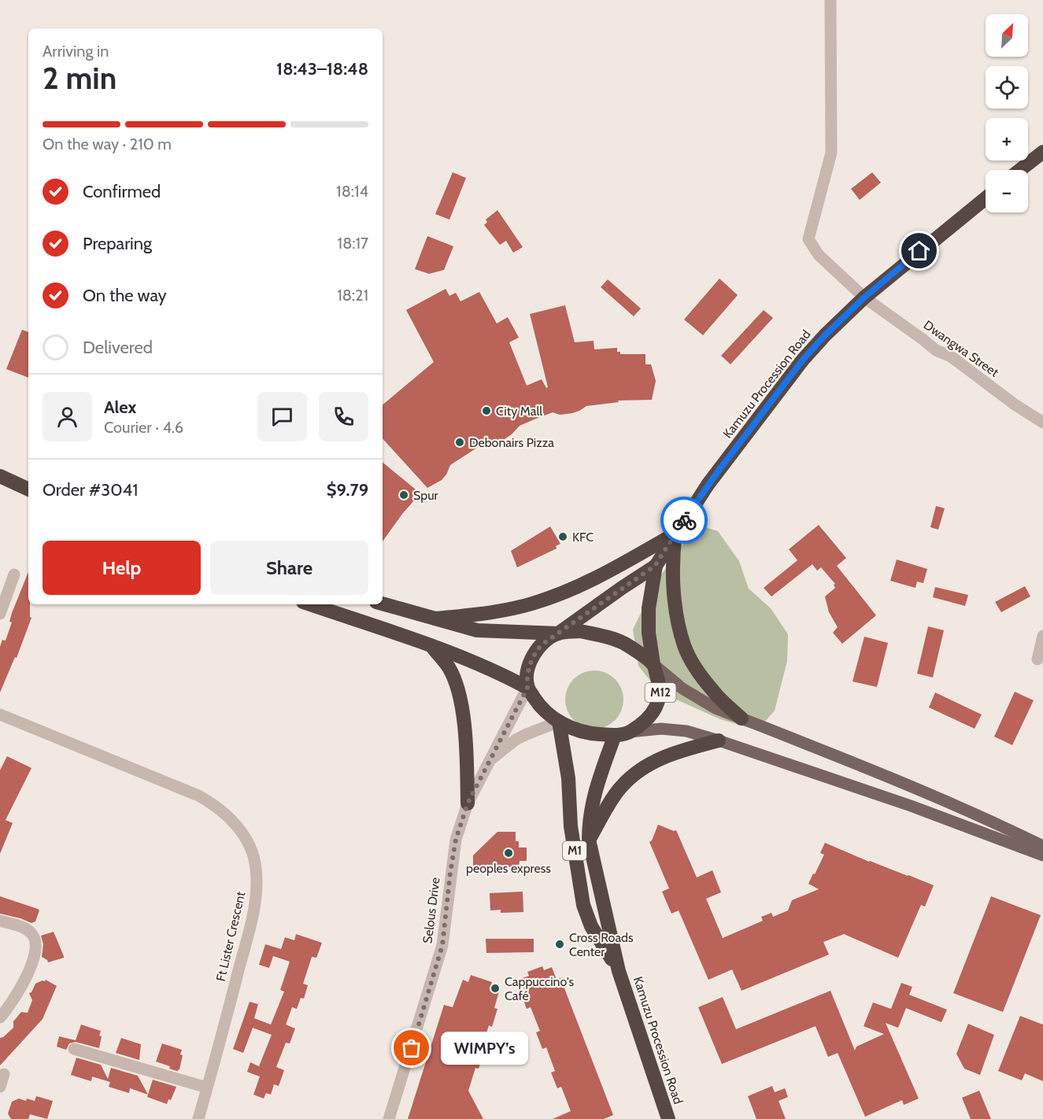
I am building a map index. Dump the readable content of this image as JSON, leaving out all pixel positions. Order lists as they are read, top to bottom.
{
  "streets": {
    "highway": ["Kamuzu Procession Road", "M12", "M1"],
    "street": ["Dwangwa Street", "Selous Drive", "Ft Lister Crescent"]
  },
  "crossings": [
    ["Dwangwa Street", "Kamuzu Procession Road"],
    ["Kamuzu Procession Road", "M1"],
    ["M12", "M1"],
    ["M12", "Selous Drive"],
    ["M1", "Selous Drive"]
  ],
  "places": [
    "City Mall",
    "Debonairs Pizza",
    "Spur",
    "KFC",
    "peoples express",
    "Cross Roads Center",
    "Cappuccino's Café",
    "WIMPY’s"
  ],
  "north": "top right",
  "page": {
    "map_buttons": ["+", "−"],
    "heading": ["2 min", "Arriving in", "18:43–18:48"],
    "panel": [
      "Alex",
      "Courier · 4.6",
      "Order #3041",
      "$9.79"
    ],
    "bar": "On the way · 210 m",
    "list": [
      ["Confirmed", "18:14"],
      ["Preparing", "18:17"],
      ["On the way", "18:21"],
      "Delivered"
    ],
    "buttons": ["Help", "Share"],
    "bubble": "WIMPY’s"
  }
}
